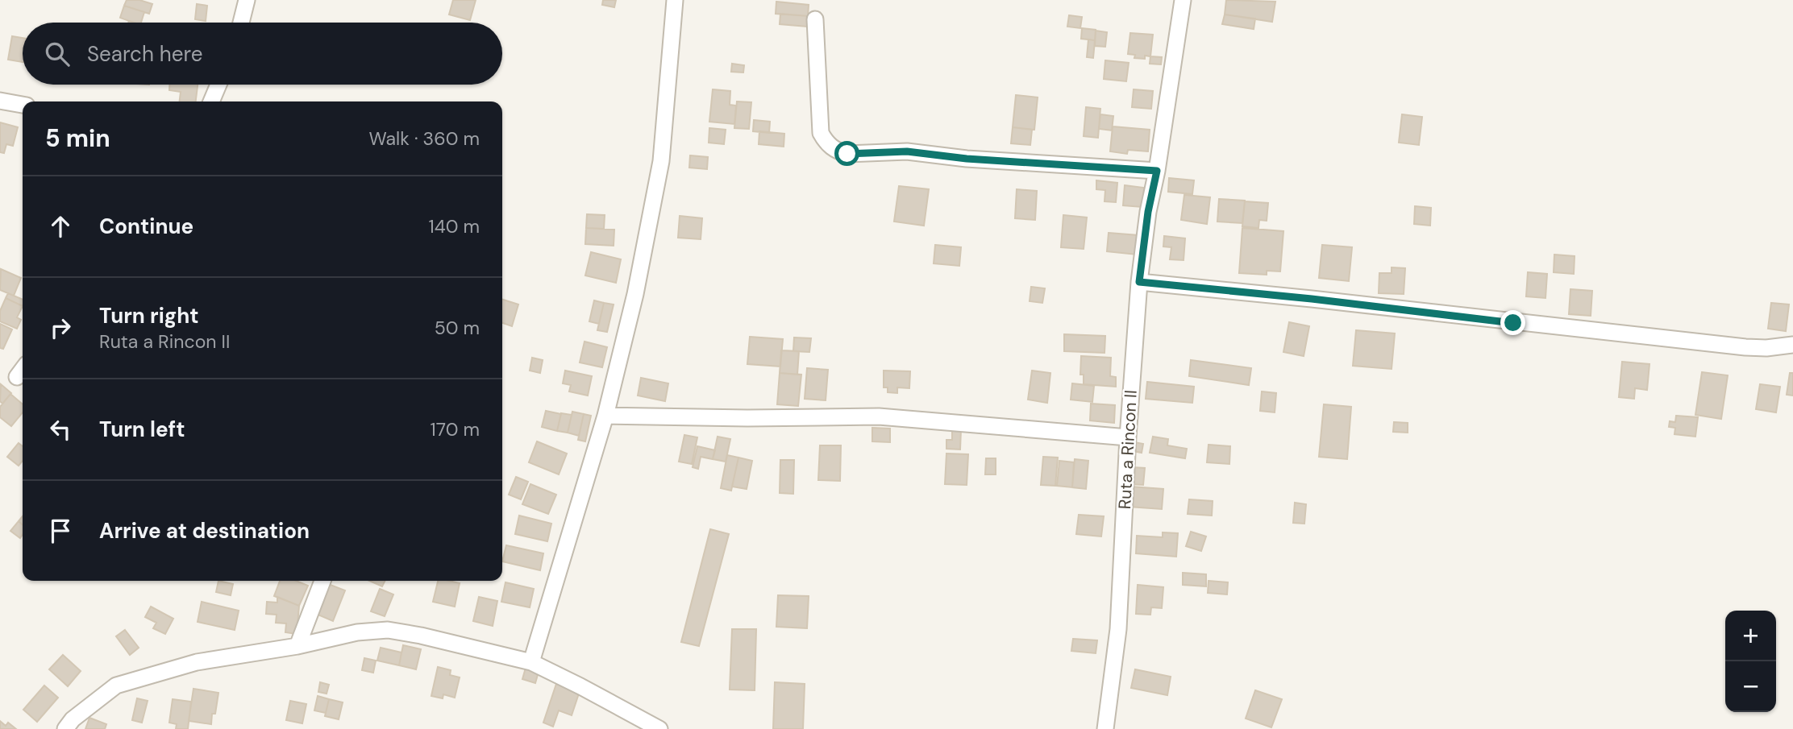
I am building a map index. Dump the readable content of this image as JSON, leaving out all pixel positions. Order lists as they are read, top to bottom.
{
  "streets": {
    "street": ["Ruta a Rincon II"]
  },
  "page": {
    "search": "Search here",
    "heading": ["5 min", "Walk · 360 m"],
    "list": [
      ["Continue", "140 m"],
      ["Turn right", "Ruta a Rincon II", "50 m"],
      ["Turn left", "170 m"],
      "Arrive at destination"
    ],
    "map_buttons": ["+", "−"]
  }
}
